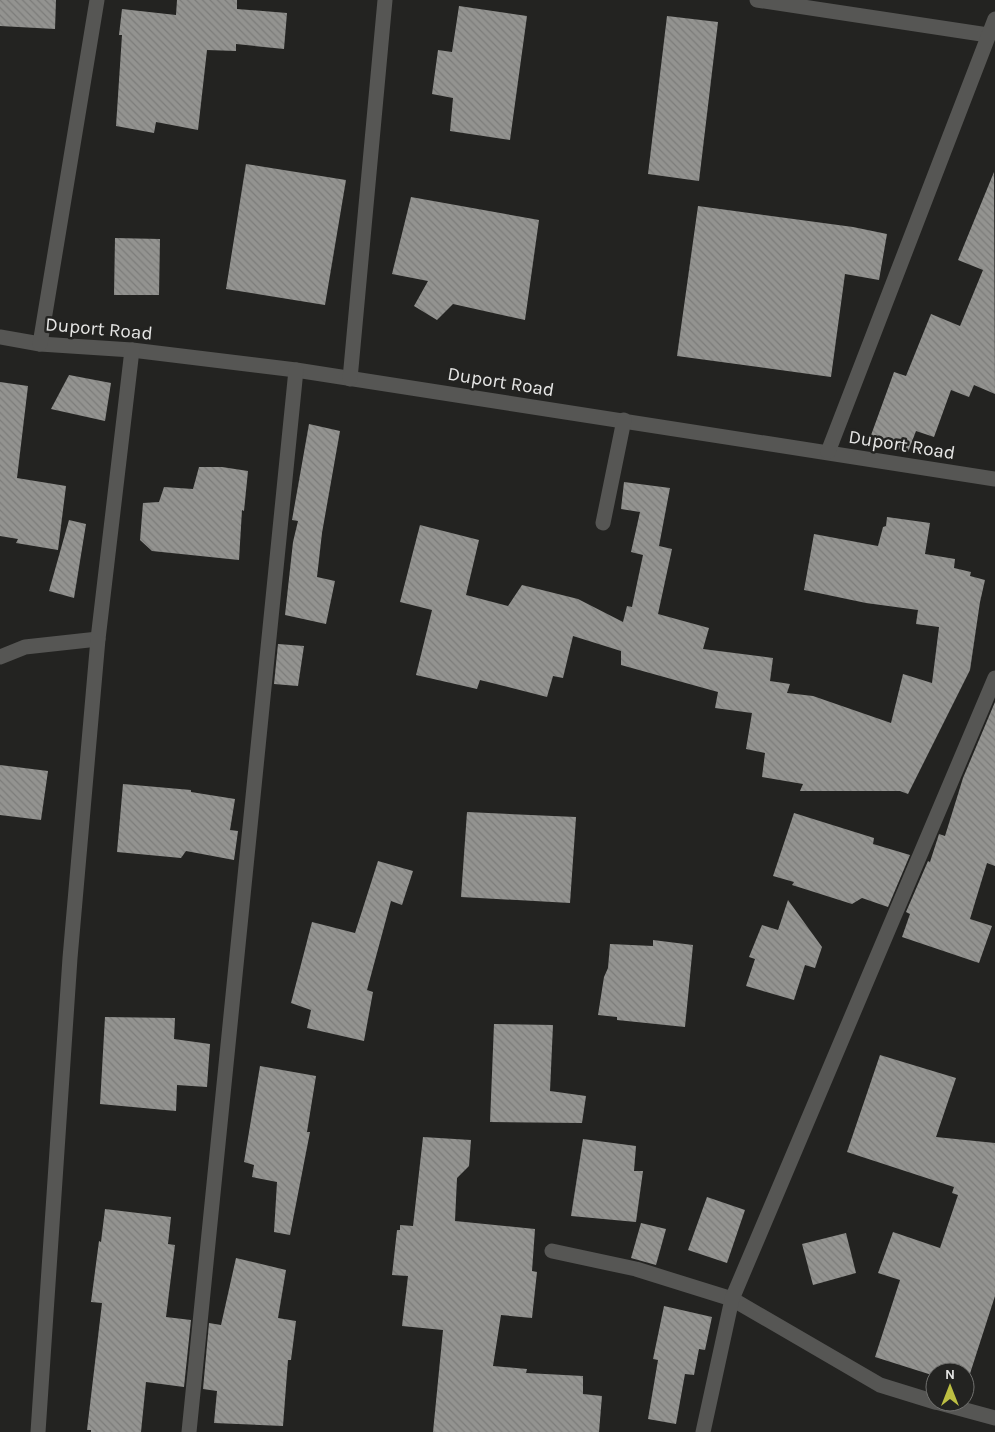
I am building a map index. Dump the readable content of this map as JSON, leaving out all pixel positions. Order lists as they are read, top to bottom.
{
  "streets": {
    "street": ["Duport Road"]
  },
  "north": "top"
}
